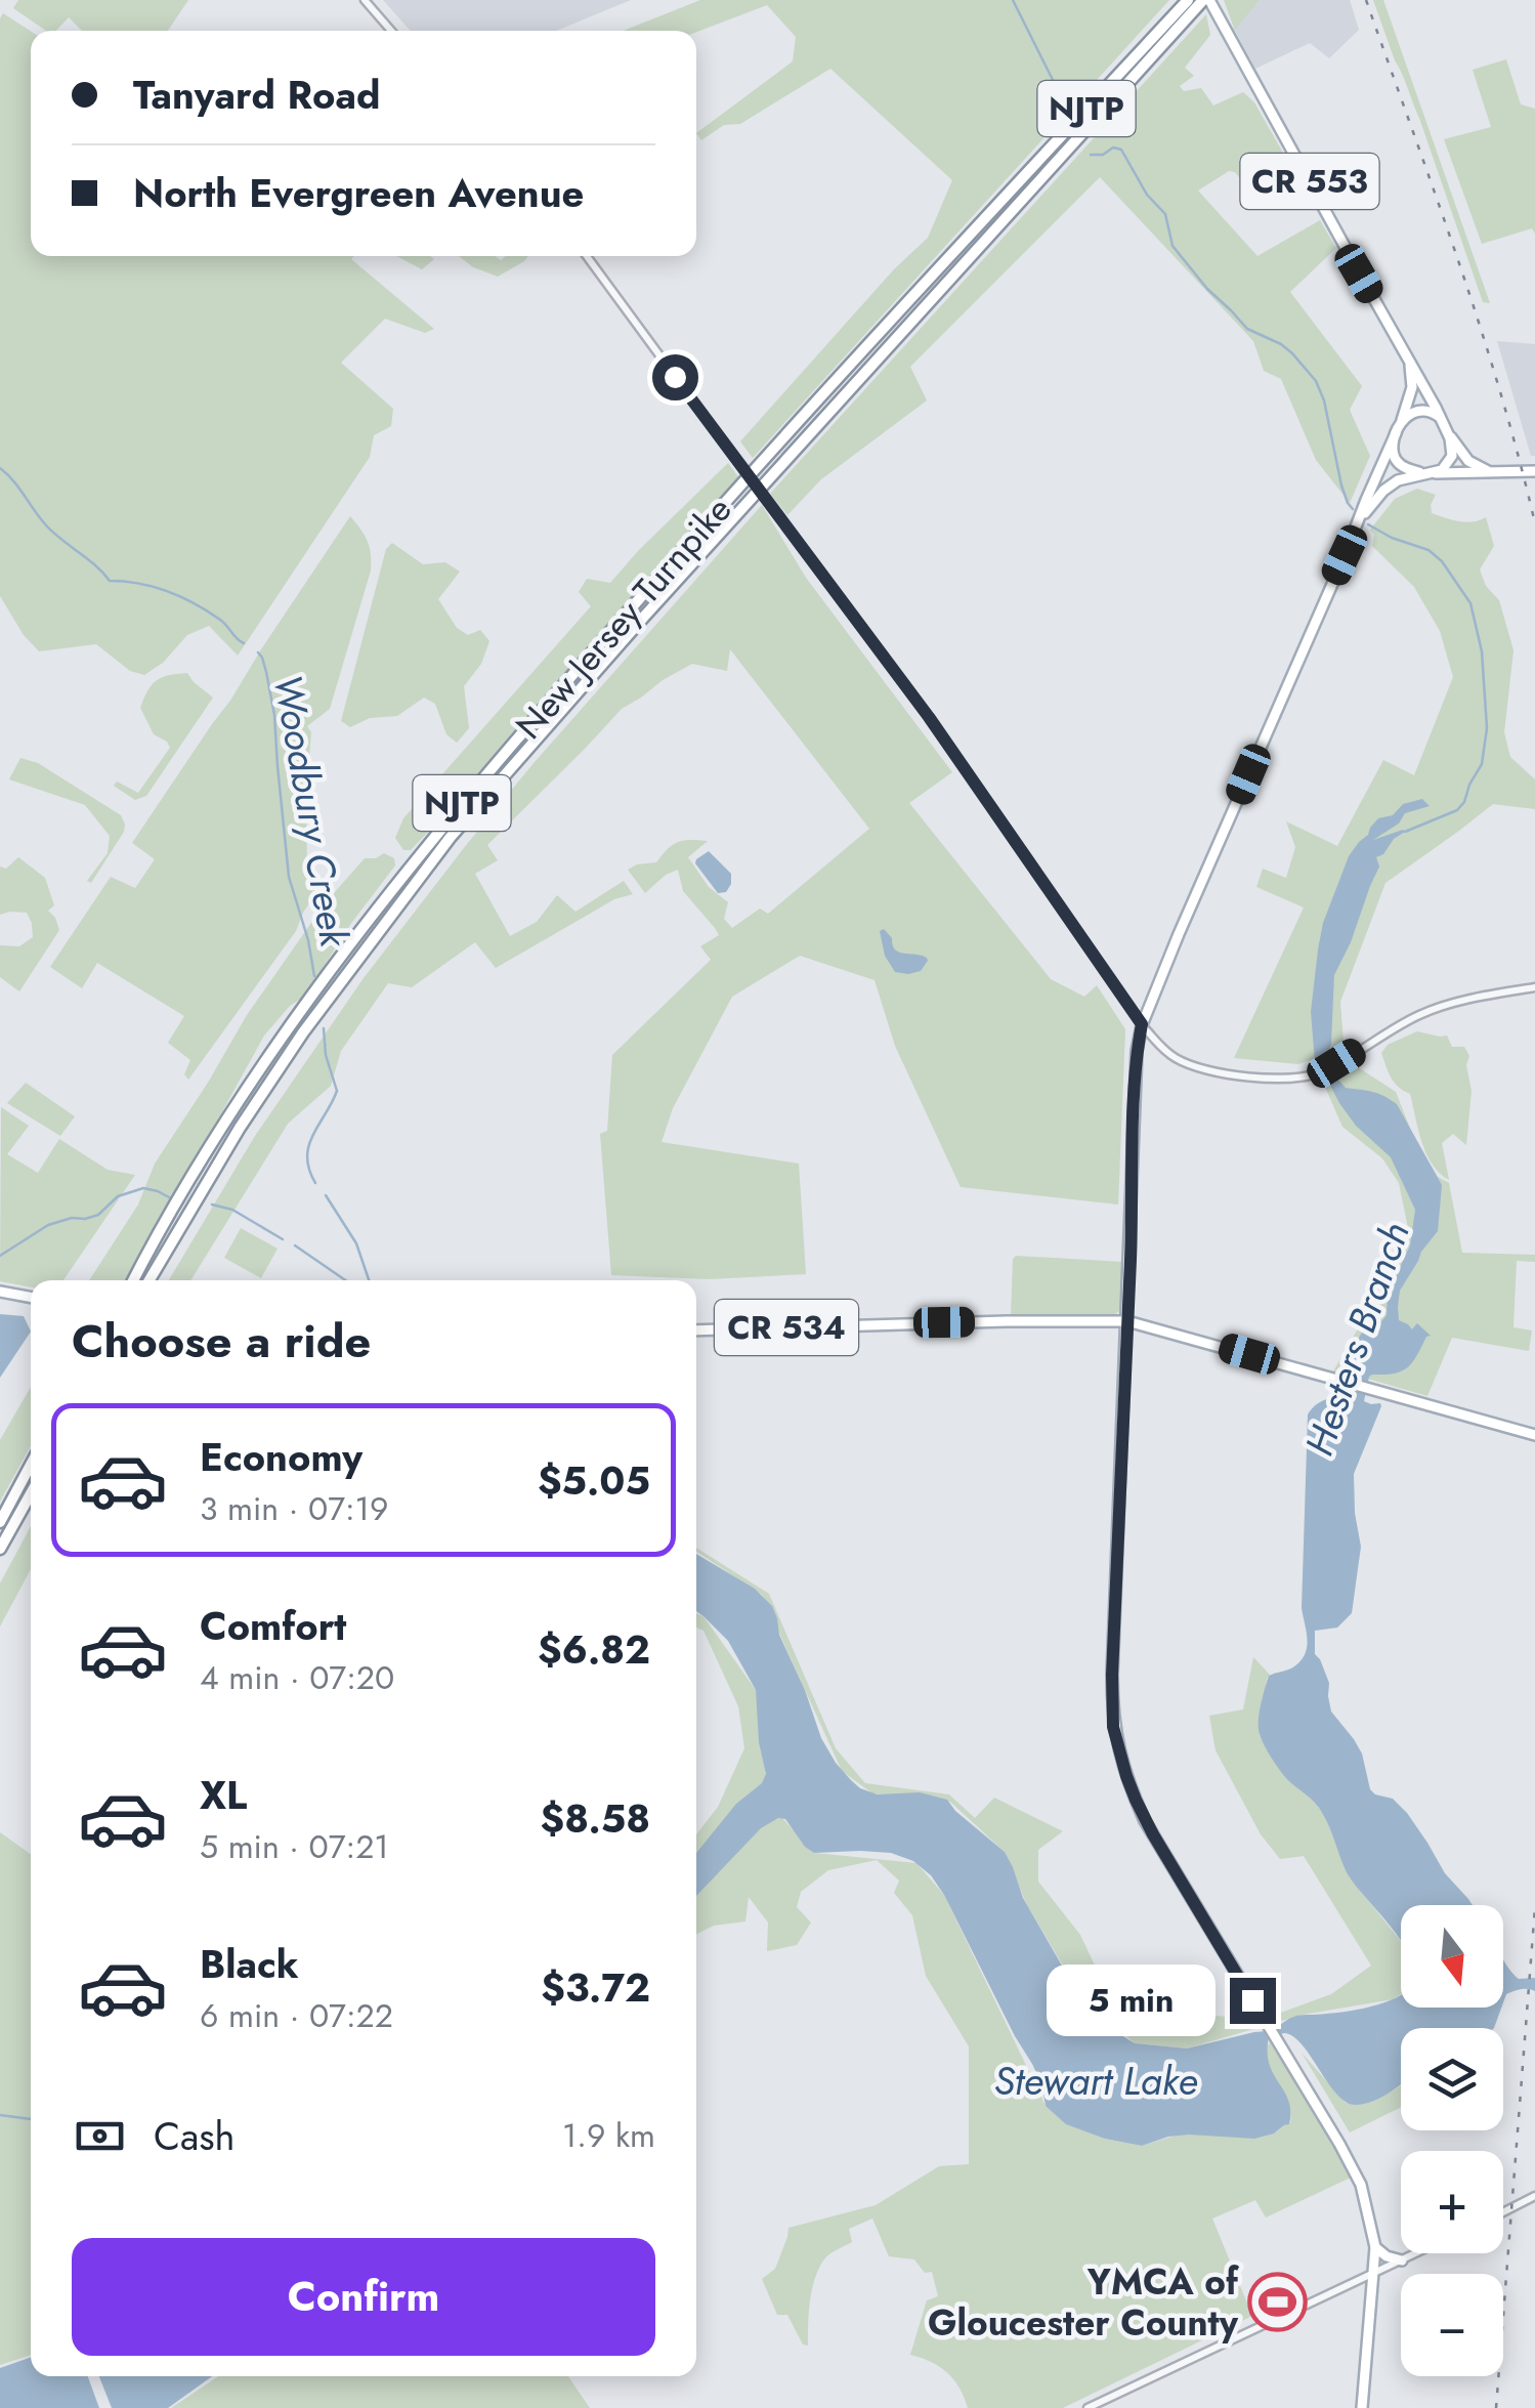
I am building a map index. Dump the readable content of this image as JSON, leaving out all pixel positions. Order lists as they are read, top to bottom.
{
  "streets": {
    "highway": ["NJTP", "New Jersey Turnpike"],
    "main road": ["CR 553", "CR 534"]
  },
  "crossings": [
    ["CR 553", "New Jersey Turnpike"]
  ],
  "water": ["Woodbury Creek", "Hesters Branch", "Stewart Lake"],
  "places": {
    "sports": ["YMCA of Gloucester County"]
  },
  "north": "bottom",
  "page": {
    "banner": ["Tanyard Road", "North Evergreen Avenue"],
    "heading": "Choose a ride",
    "list": [
      {
        "name": "Economy",
        "note": "3 min · 07:19",
        "value": "$5.05"
      },
      {
        "name": "Comfort",
        "note": "4 min · 07:20",
        "value": "$6.82"
      },
      {
        "name": "XL",
        "note": "5 min · 07:21",
        "value": "$8.58"
      },
      {
        "name": "Black",
        "note": "6 min · 07:22",
        "value": "$3.72"
      }
    ],
    "map_buttons": ["+", "−"],
    "bubble": "5 min",
    "pay": ["Cash", "1.9 km"],
    "buttons": "Confirm"
  }
}
